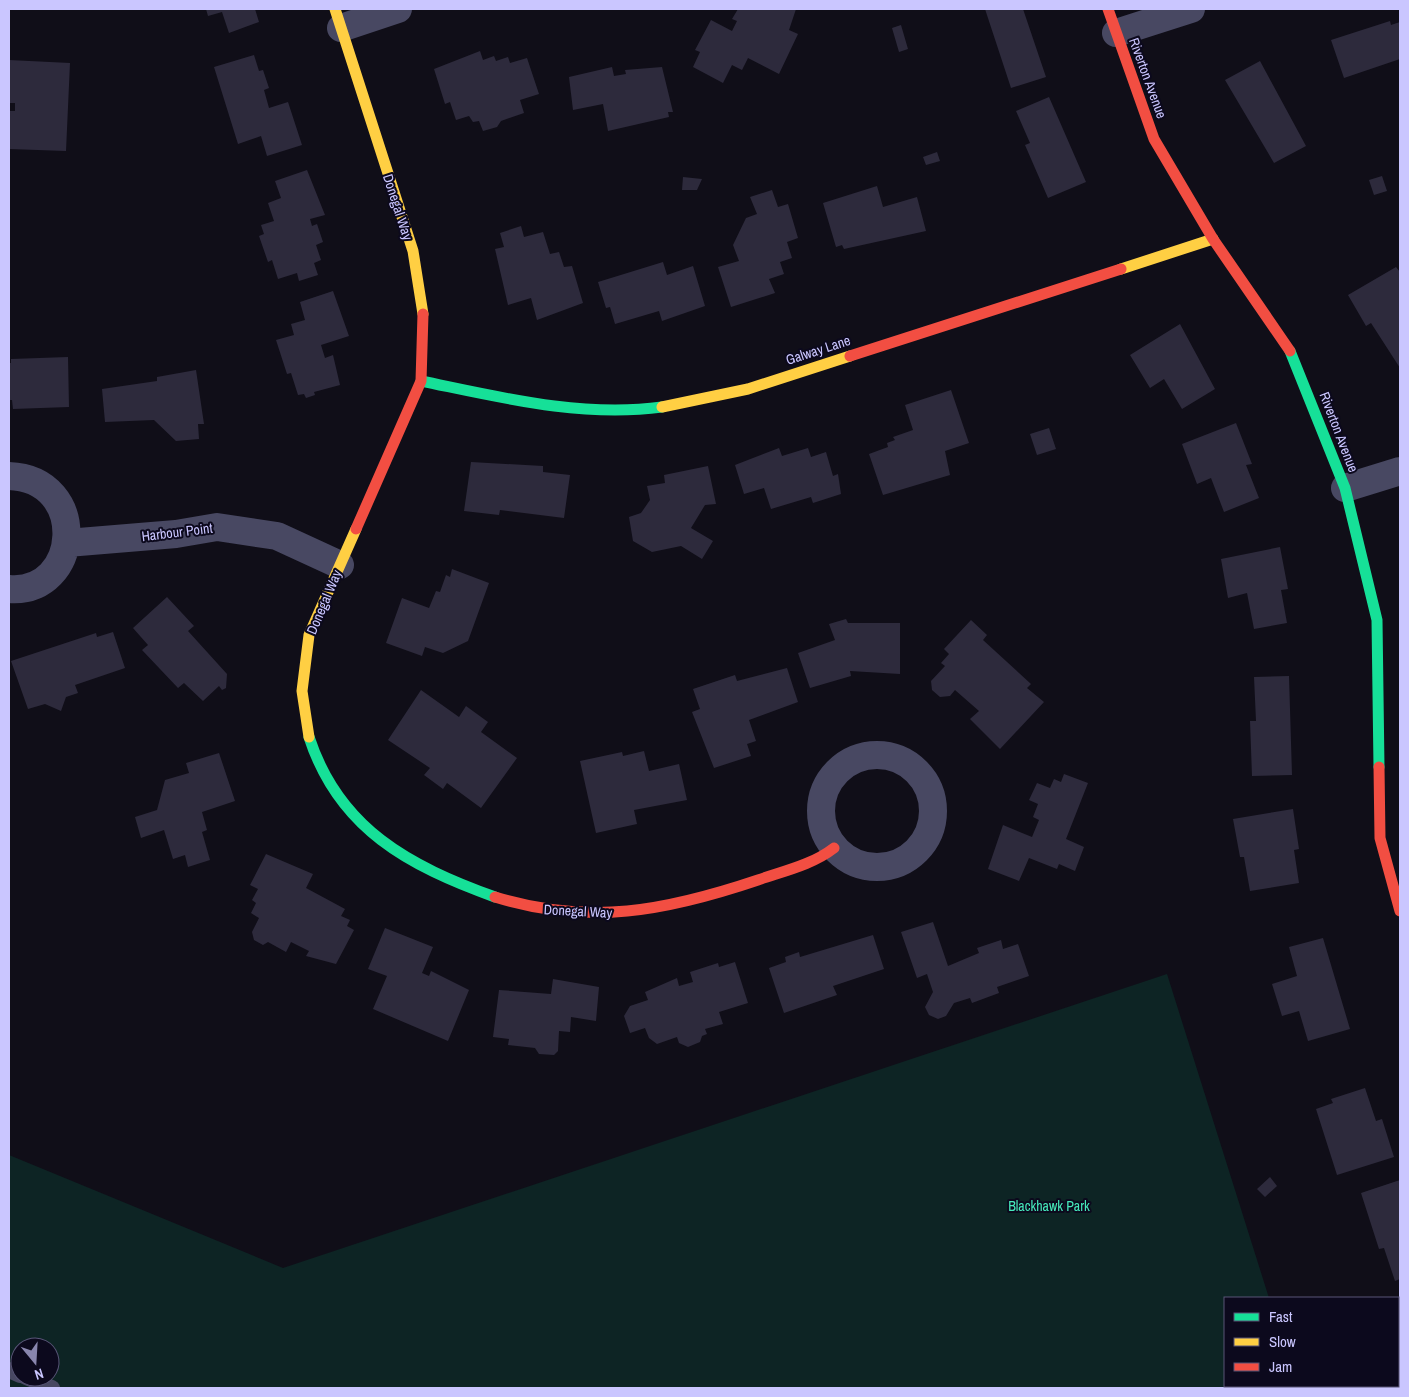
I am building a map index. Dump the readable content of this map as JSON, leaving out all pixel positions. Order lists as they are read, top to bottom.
{
  "streets": {
    "street": [
      "Riverton Avenue",
      "Donegal Way",
      "Galway Lane",
      "Harbour Point"
    ]
  },
  "crossings": [
    ["Riverton Avenue", "Galway Lane"],
    ["Donegal Way", "Galway Lane"],
    ["Donegal Way", "Harbour Point"]
  ],
  "parks": ["Blackhawk Park"],
  "legend": ["Fast", "Slow", "Jam"],
  "north": "bottom"
}
